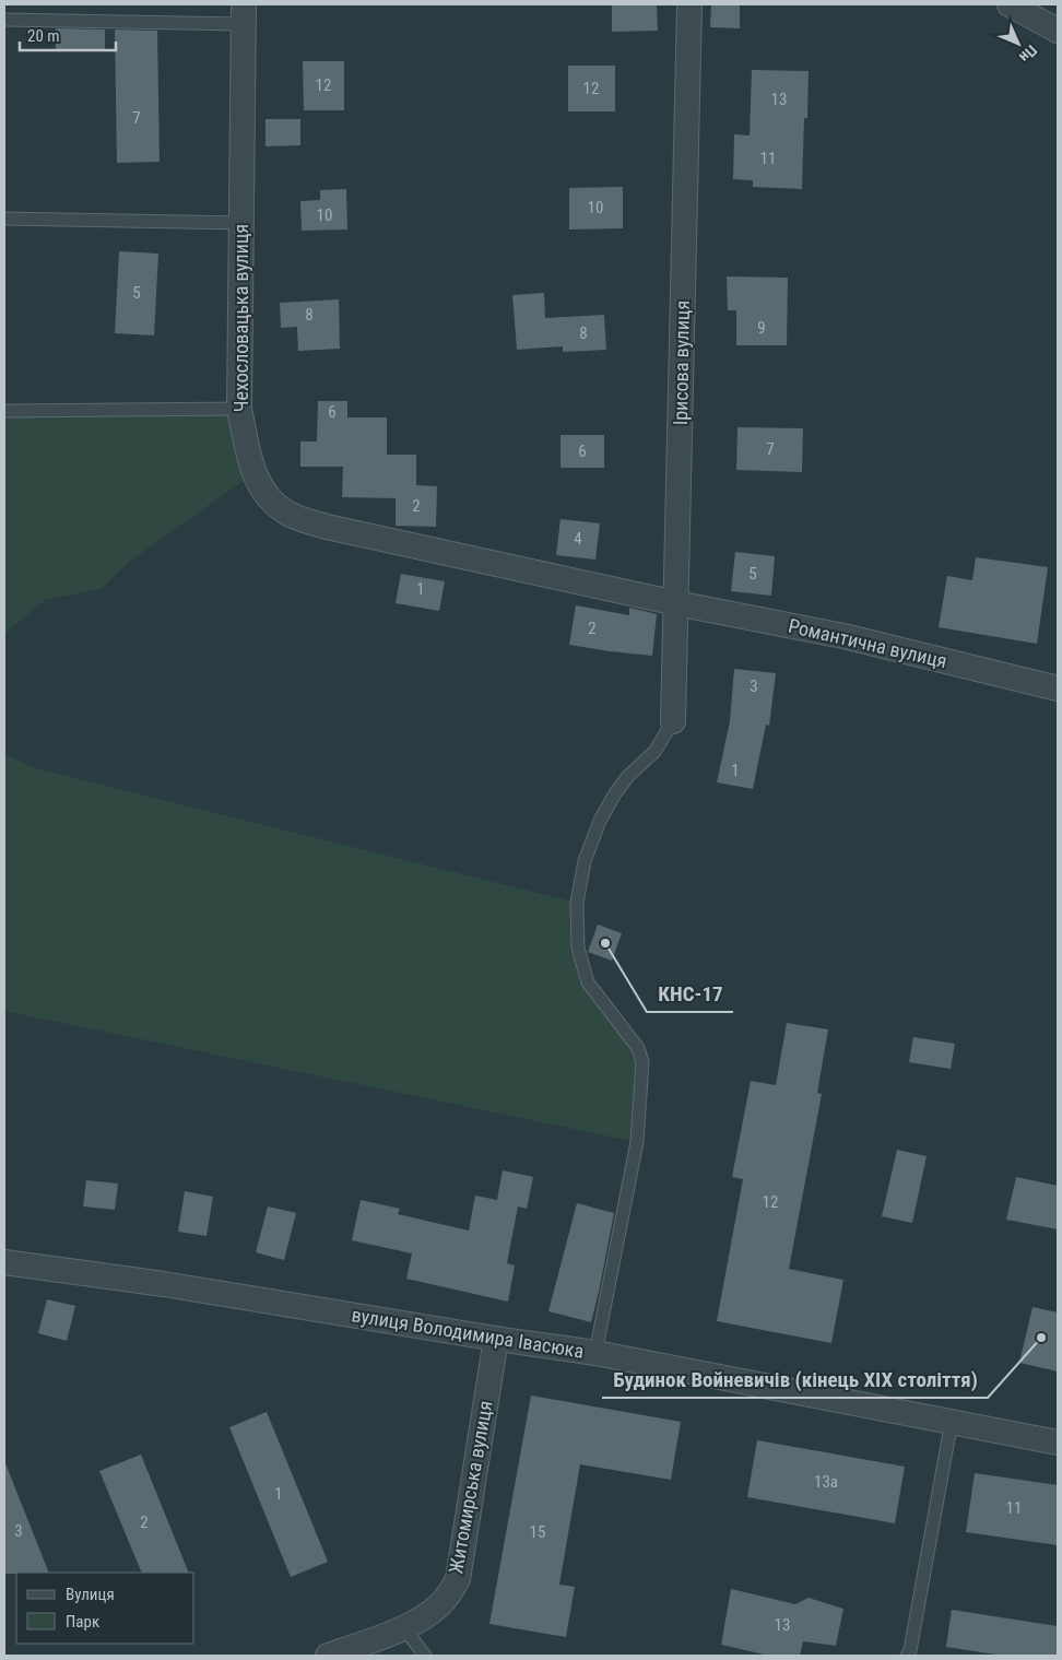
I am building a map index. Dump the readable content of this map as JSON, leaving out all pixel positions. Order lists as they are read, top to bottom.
{
  "streets": {
    "street": [
      "Чехословацька вулиця",
      "Ірисова вулиця",
      "Романтична вулиця",
      "вулиця Володимира Івасюка",
      "Житомирська вулиця"
    ]
  },
  "crossings": [
    ["Чехословацька вулиця", "Ірисова вулиця"],
    ["Чехословацька вулиця", "Романтична вулиця"],
    ["Ірисова вулиця", "Романтична вулиця"],
    ["вулиця Володимира Івасюка", "Житомирська вулиця"]
  ],
  "places": ["КНС-17", "Будинок Войневичів (кінець ХІХ століття)"],
  "house_numbers": [
    "12",
    "12",
    "13",
    "7",
    "11",
    "10",
    "10",
    "5",
    "8",
    "9",
    "8",
    "6",
    "7",
    "6",
    "2",
    "4",
    "5",
    "1",
    "2",
    "3",
    "1",
    "12",
    "13а",
    "1",
    "11",
    "2",
    "3",
    "15",
    "13"
  ],
  "legend": ["Вулиця", "Парк"],
  "scale_bar": "20 m",
  "north": "bottom right"
}
